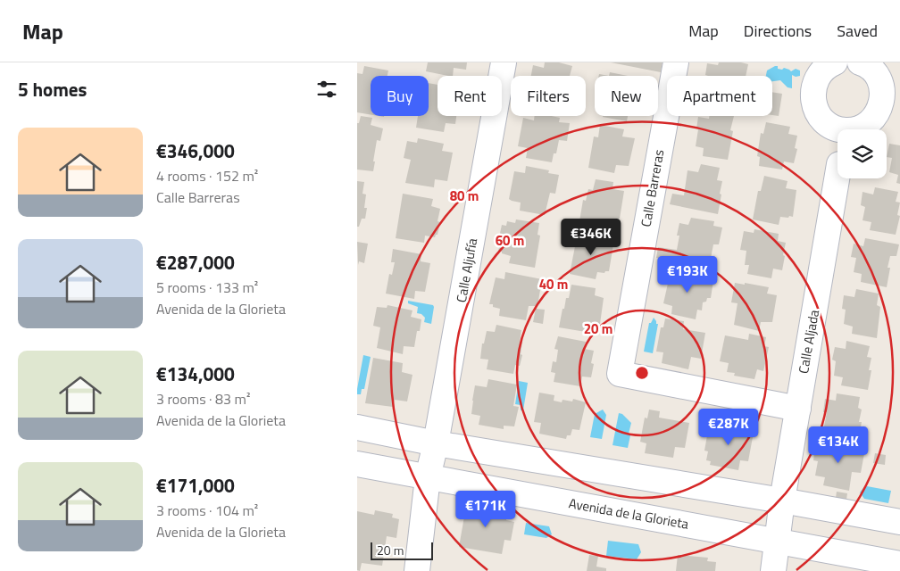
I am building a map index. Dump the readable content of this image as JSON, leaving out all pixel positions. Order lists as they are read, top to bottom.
{
  "streets": {
    "street": [
      "Calle Barreras",
      "Calle Aljufía",
      "Calle Aljada",
      "Avenida de la Glorieta"
    ]
  },
  "crossings": [
    ["Calle Barreras", "Calle Aljada"],
    ["Calle Aljufía", "Avenida de la Glorieta"],
    ["Calle Aljada", "Avenida de la Glorieta"]
  ],
  "scale_bar": "20 m",
  "page": {
    "header": "Map",
    "nav": ["Map", "Directions", "Saved"],
    "heading": "5 homes",
    "chip": [
      "Buy",
      "Rent",
      "Filters",
      "New",
      "Apartment"
    ],
    "list": [
      {
        "name": "€346,000",
        "note": "4 rooms · 152 m² · Calle Barreras"
      },
      {
        "name": "€287,000",
        "note": "5 rooms · 133 m² · Avenida de la Glorieta"
      },
      {
        "name": "€134,000",
        "note": "3 rooms · 83 m² · Avenida de la Glorieta"
      },
      {
        "name": "€171,000",
        "note": "3 rooms · 104 m² · Avenida de la Glorieta"
      }
    ],
    "price": [
      "€346K",
      "€193K",
      "€287K",
      "€134K",
      "€171K"
    ],
    "scale": "20 m"
  },
  "rings": [
    "80 m",
    "60 m",
    "40 m",
    "20 m"
  ]
}
